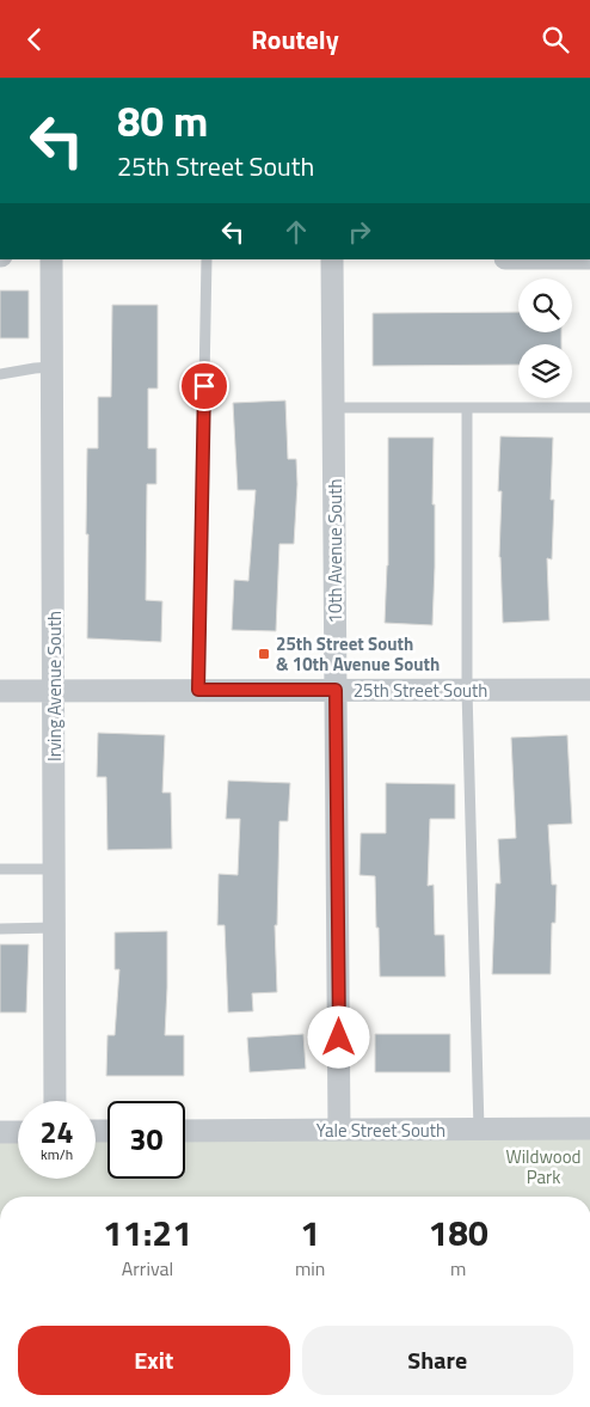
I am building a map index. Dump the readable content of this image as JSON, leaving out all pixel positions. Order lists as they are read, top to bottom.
{
  "streets": {
    "street": [
      "10th Avenue South",
      "Irving Avenue South",
      "25th Street South",
      "Yale Street South"
    ]
  },
  "crossings": [
    ["10th Avenue South", "25th Street South"],
    ["10th Avenue South", "Yale Street South"],
    ["Irving Avenue South", "25th Street South"]
  ],
  "parks": ["Wildwood Park"],
  "places": {
    "transit": ["25th Street South & 10th Avenue South"]
  },
  "page": {
    "header": "Routely",
    "turn": ["80 m", "25th Street South"],
    "speed": "24 km/h",
    "limit": "30",
    "eta": [
      "11:21",
      "Arrival",
      "1",
      "min",
      "180",
      "m"
    ],
    "buttons": ["Exit", "Share"]
  }
}
